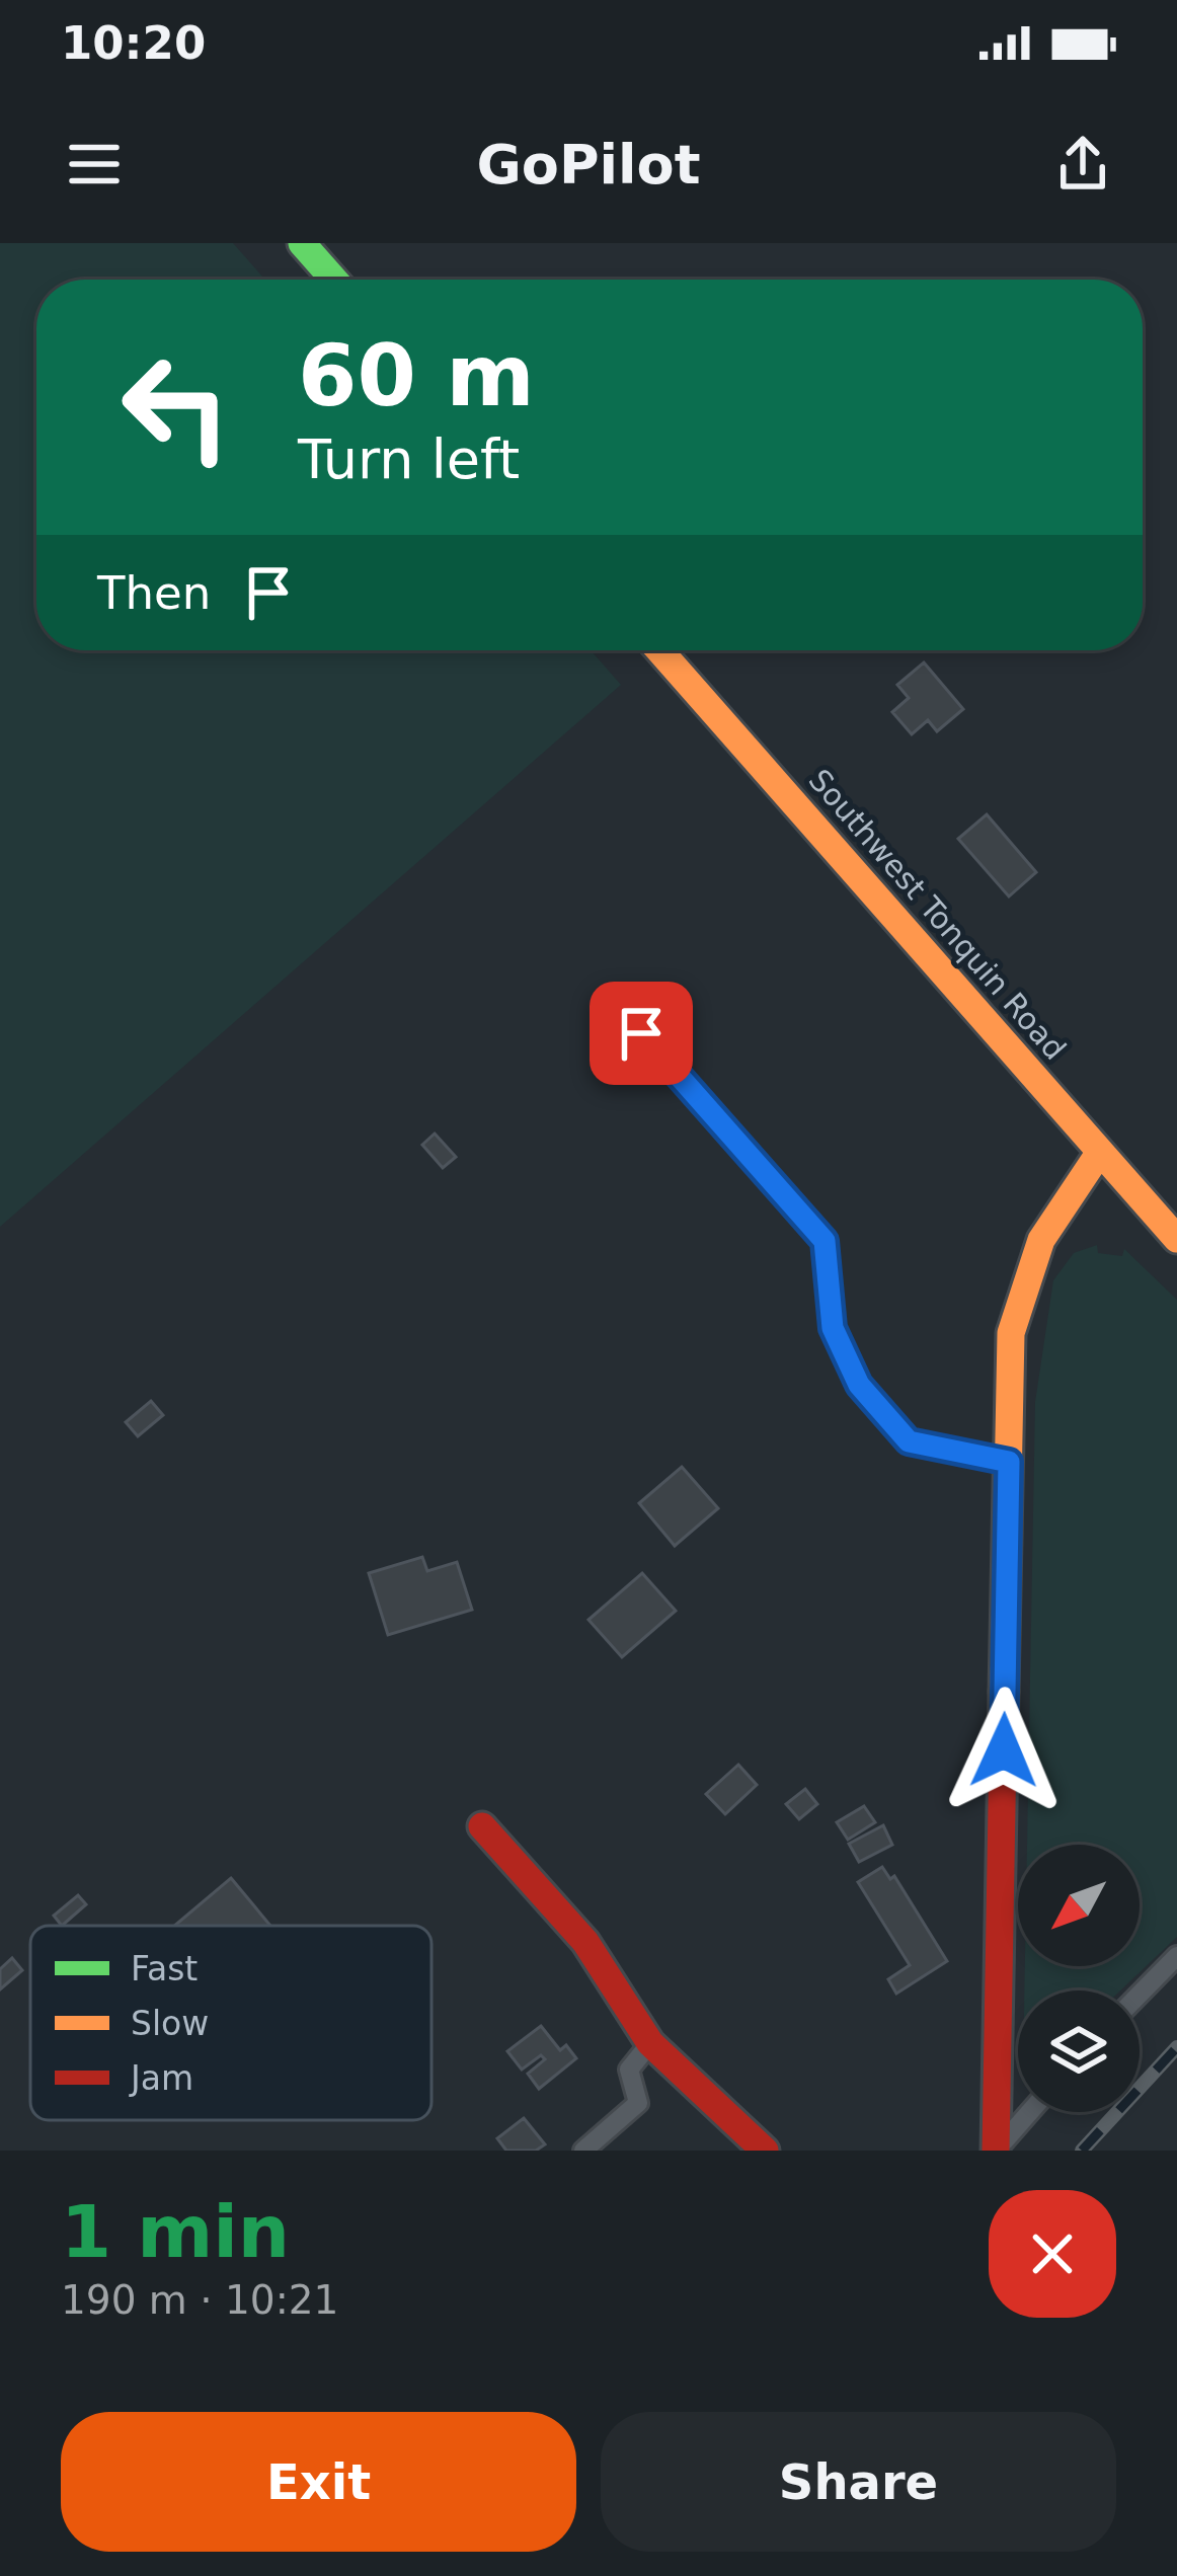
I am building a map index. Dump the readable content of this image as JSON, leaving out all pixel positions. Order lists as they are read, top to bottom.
{
  "streets": {
    "street": ["Southwest Tonquin Road"]
  },
  "legend": ["Fast", "Slow", "Jam"],
  "north": "bottom left",
  "page": {
    "status": "10:20",
    "header": "GoPilot",
    "turn": ["60 m", "Turn left"],
    "then": "Then",
    "heading": ["1 min", "190 m · 10:21"],
    "buttons": ["Exit", "Share"]
  }
}
